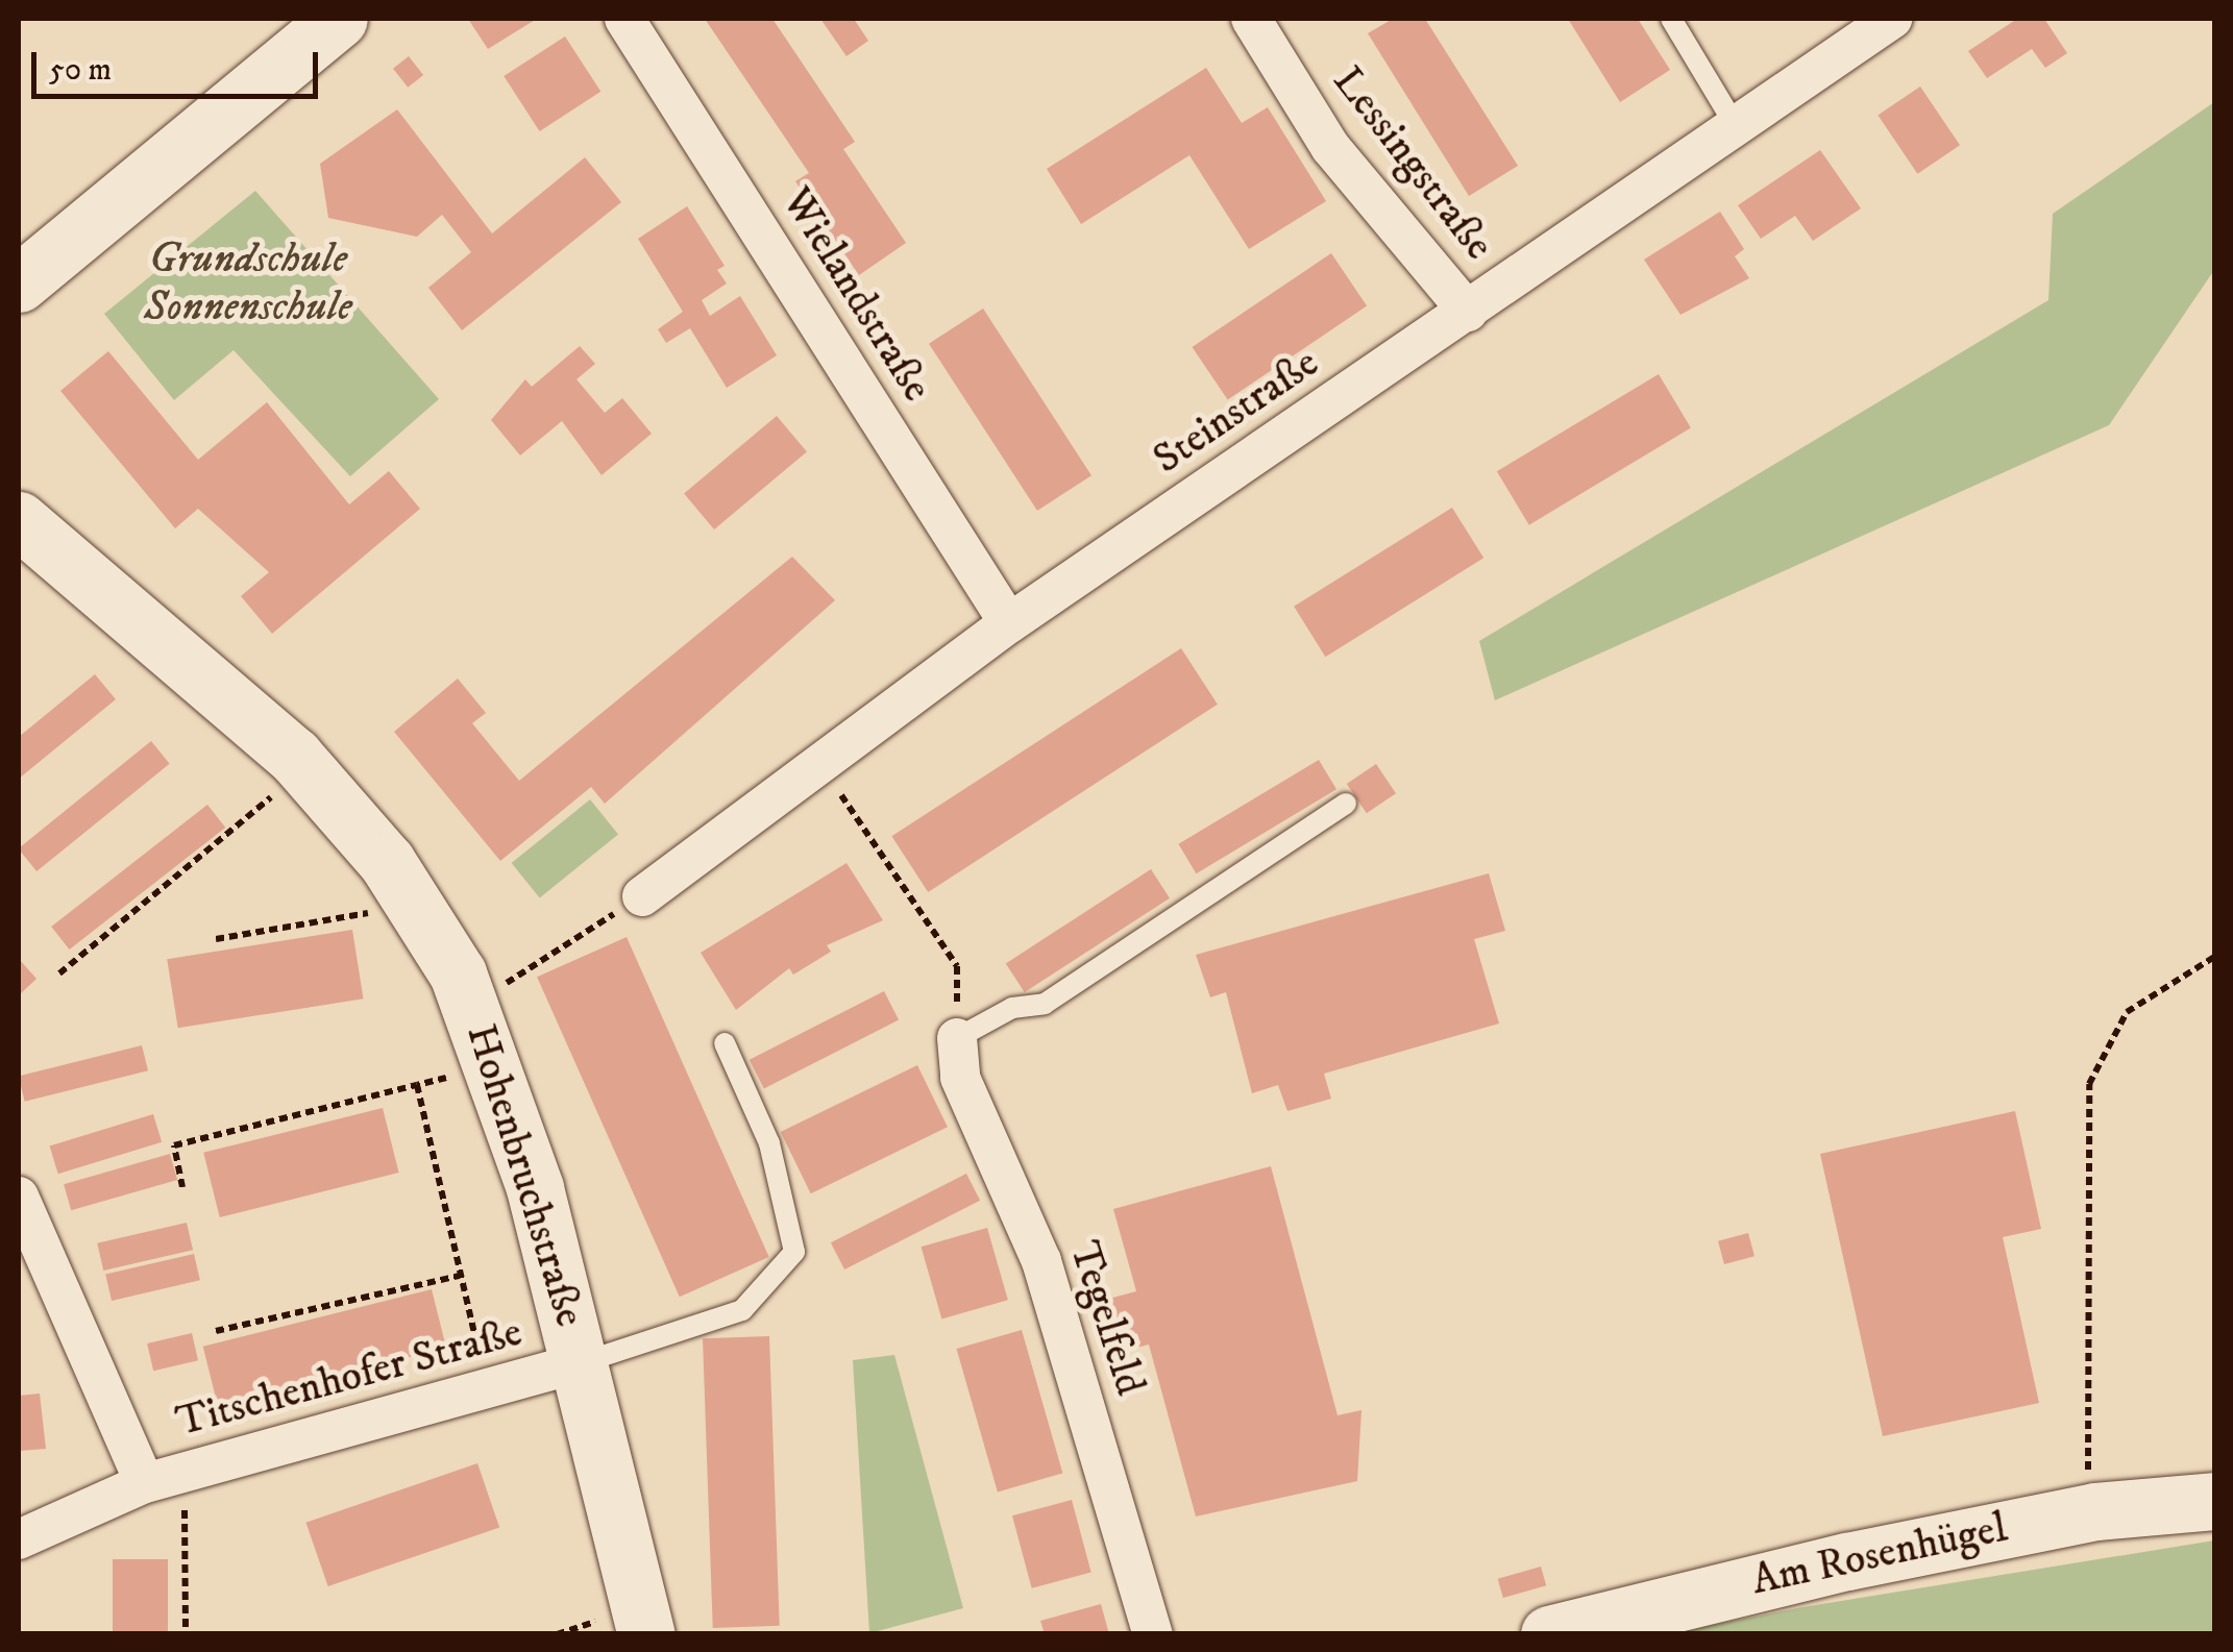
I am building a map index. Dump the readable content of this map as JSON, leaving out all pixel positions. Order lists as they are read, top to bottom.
{
  "streets": {
    "street": [
      "Lessingstraße",
      "Wielandstraße",
      "Steinstraße",
      "Hohenbruchstraße",
      "Tegelfeld",
      "Titschenhofer Straße",
      "Am Rosenhügel"
    ]
  },
  "crossings": [
    ["Lessingstraße", "Steinstraße"],
    ["Wielandstraße", "Steinstraße"],
    ["Hohenbruchstraße", "Titschenhofer Straße"]
  ],
  "parks": ["Grundschule Sonnenschule"],
  "scale_bar": "50 m"
}
